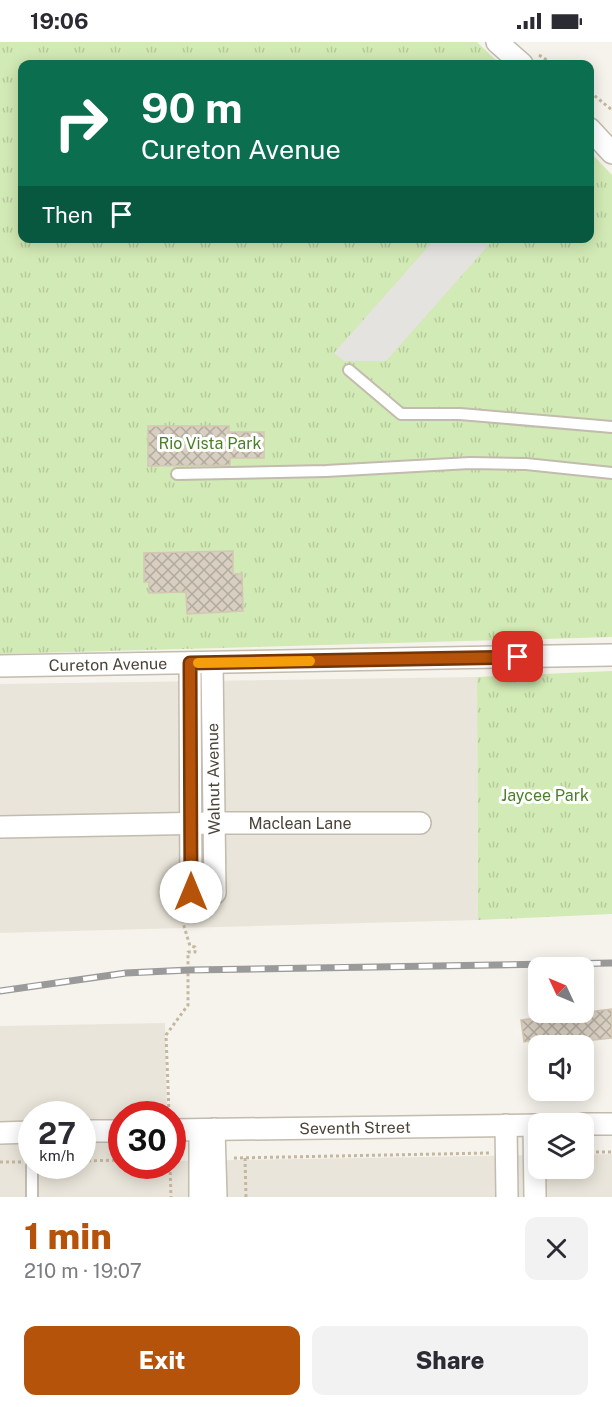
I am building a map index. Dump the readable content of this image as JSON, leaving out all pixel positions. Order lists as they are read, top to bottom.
{
  "streets": {
    "street": [
      "Cureton Avenue",
      "Walnut Avenue",
      "Maclean Lane",
      "Seventh Street"
    ]
  },
  "crossings": [
    ["Cureton Avenue", "Walnut Avenue"],
    ["Walnut Avenue", "Maclean Lane"]
  ],
  "parks": ["Rio Vista Park", "Jaycee Park"],
  "north": "top left",
  "page": {
    "status": "19:06",
    "turn": ["90 m", "Cureton Avenue"],
    "then": "Then",
    "speed": "27 km/h",
    "limit": "30",
    "heading": ["1 min", "210 m · 19:07"],
    "buttons": ["Exit", "Share"]
  }
}
